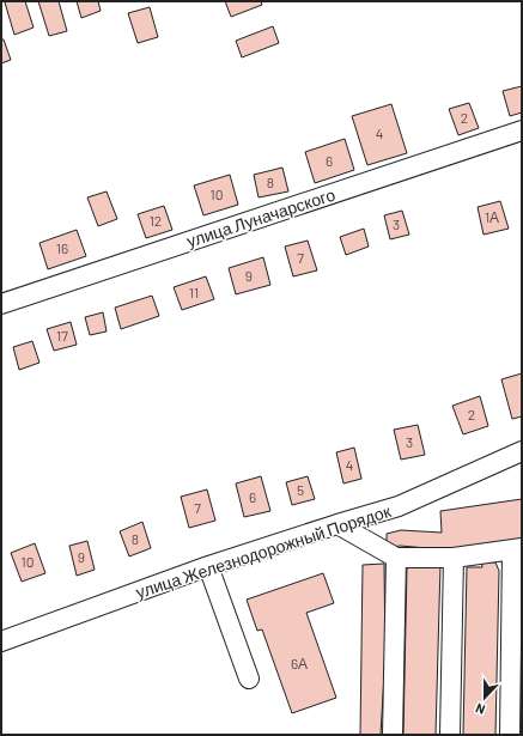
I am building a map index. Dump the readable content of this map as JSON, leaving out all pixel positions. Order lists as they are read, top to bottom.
{
  "streets": {
    "street": ["улица Луначарского", "улица Железнодорожный Порядок"]
  },
  "house_numbers": [
    "2",
    "4",
    "6",
    "8",
    "10",
    "1А",
    "12",
    "3",
    "16",
    "7",
    "9",
    "11",
    "17",
    "2",
    "3",
    "4",
    "5",
    "6",
    "7",
    "8",
    "9",
    "10",
    "6А"
  ],
  "north": "bottom"
}
